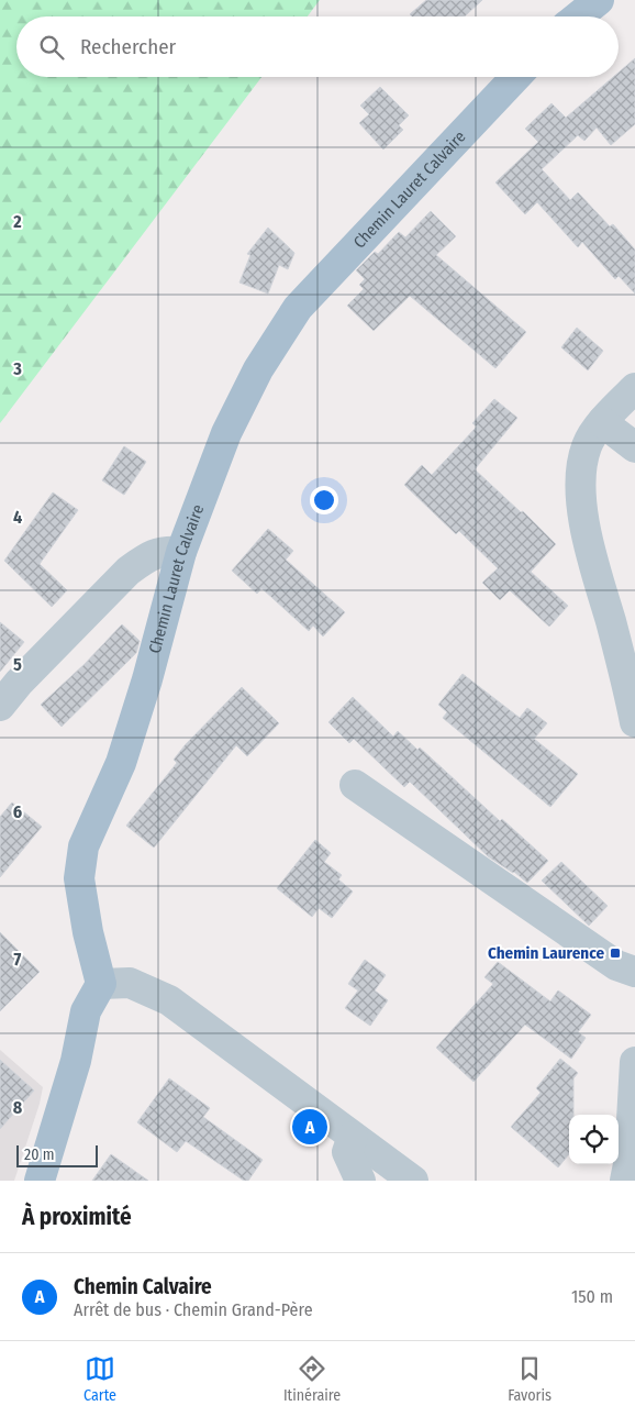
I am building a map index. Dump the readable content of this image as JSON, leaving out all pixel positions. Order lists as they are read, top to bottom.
{
  "streets": {
    "main road": ["Chemin Lauret Calvaire"]
  },
  "places": {
    "transit": ["Chemin Laurence"]
  },
  "scale_bar": "20 m",
  "page": {
    "search": "Rechercher",
    "pins": "A",
    "scale": "20 m",
    "heading": "À proximité",
    "list": [
      {
        "mark": "A",
        "name": "Chemin Calvaire",
        "note": "Arrêt de bus · Chemin Grand-Père",
        "value": "150 m"
      }
    ],
    "nav": ["Carte", "Itinéraire", "Favoris"]
  },
  "grid": {
    "rows": [
      "2",
      "3",
      "4",
      "5",
      "6",
      "7",
      "8"
    ]
  }
}
